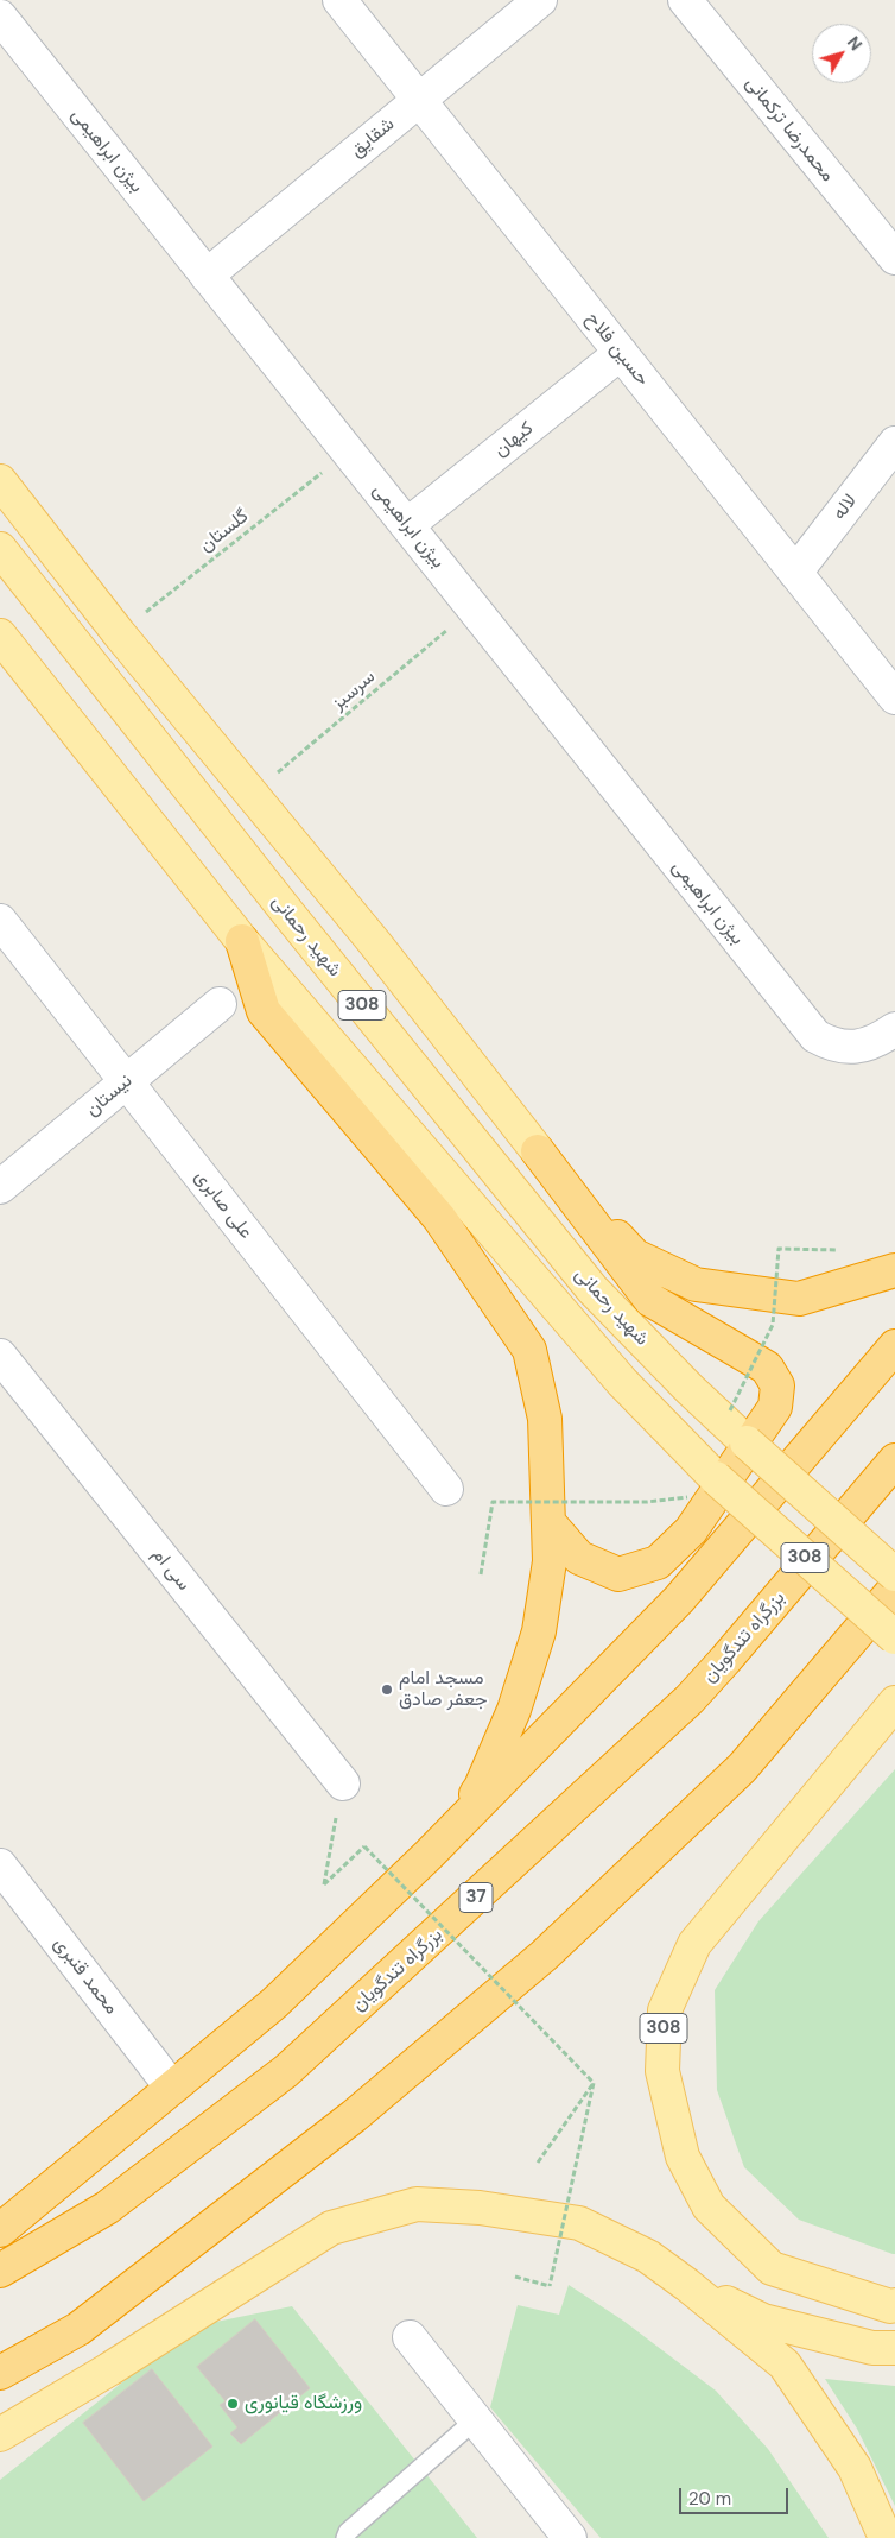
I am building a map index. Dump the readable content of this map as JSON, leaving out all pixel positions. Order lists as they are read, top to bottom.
{
  "streets": {
    "highway": ["بزرگراه تندگویان", "37"],
    "main road": ["شهید رحمانی", "308"],
    "street": [
      "محمدرضا ترکمانی",
      "شقایق",
      "بیژن ابراهیمی",
      "حسین فلاح",
      "کیهان",
      "لاله",
      "نیستان",
      "علی صابری",
      "سی ام",
      "محمد قنبری"
    ],
    "path": ["گلستان", "سرسبز"]
  },
  "crossings": [
    ["شقایق", "بیژن ابراهیمی"],
    ["شقایق", "حسین فلاح"],
    ["بیژن ابراهیمی", "کیهان"],
    ["بیژن ابراهیمی", "گلستان"],
    ["بیژن ابراهیمی", "سرسبز"],
    ["حسین فلاح", "کیهان"],
    ["حسین فلاح", "لاله"],
    ["شهید رحمانی", "308"],
    ["نیستان", "علی صابری"]
  ],
  "places": ["مسجد امام جعفر صادق", "ورزشگاه قیانوری"],
  "scale_bar": "20 m",
  "north": "top right"
}
